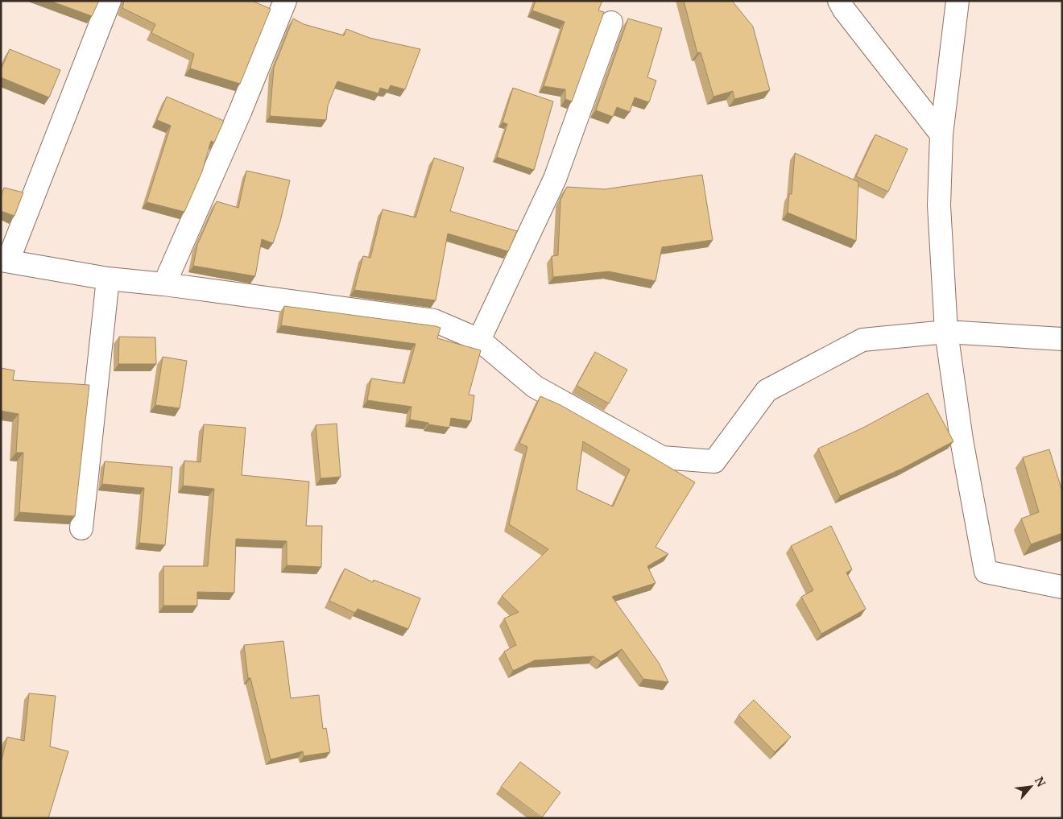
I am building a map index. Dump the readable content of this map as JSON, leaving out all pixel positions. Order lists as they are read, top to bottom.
{
  "north": "top right"
}
